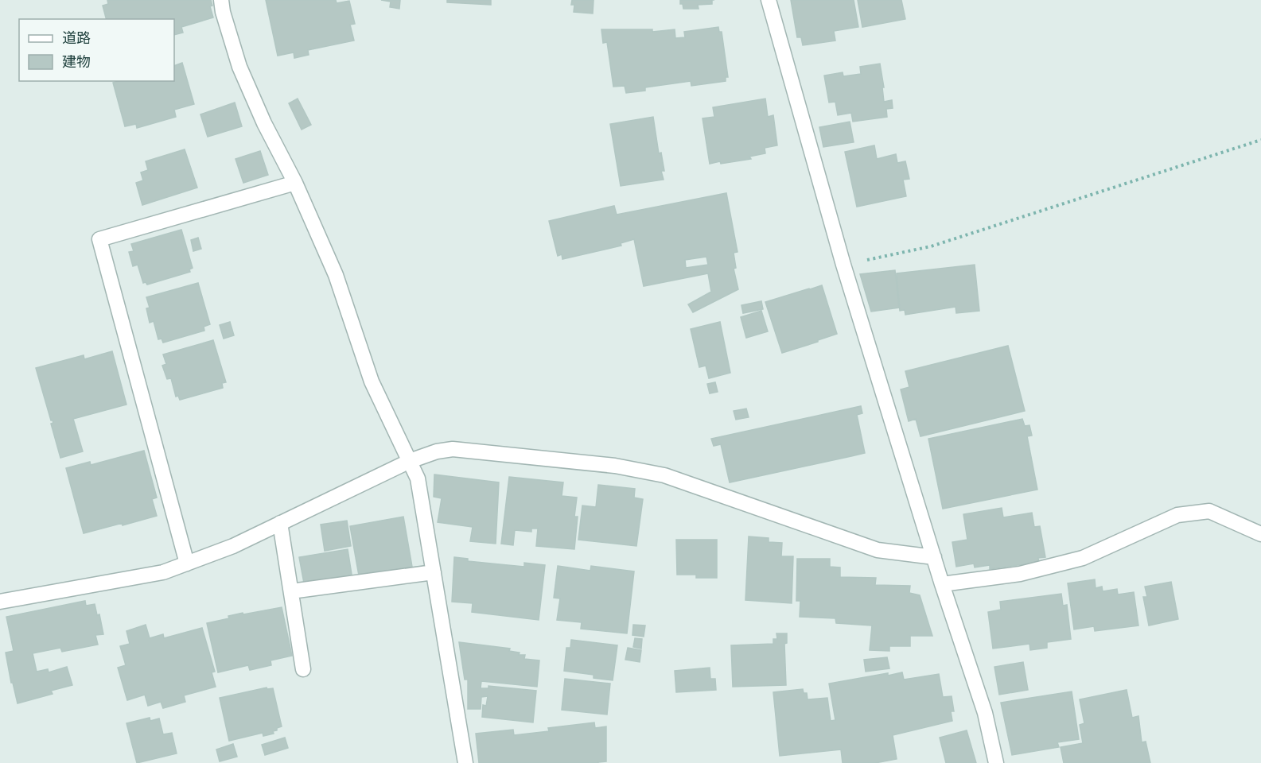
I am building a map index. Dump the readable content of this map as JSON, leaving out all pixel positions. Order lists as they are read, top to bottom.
{
  "legend": ["道路", "建物"]
}
